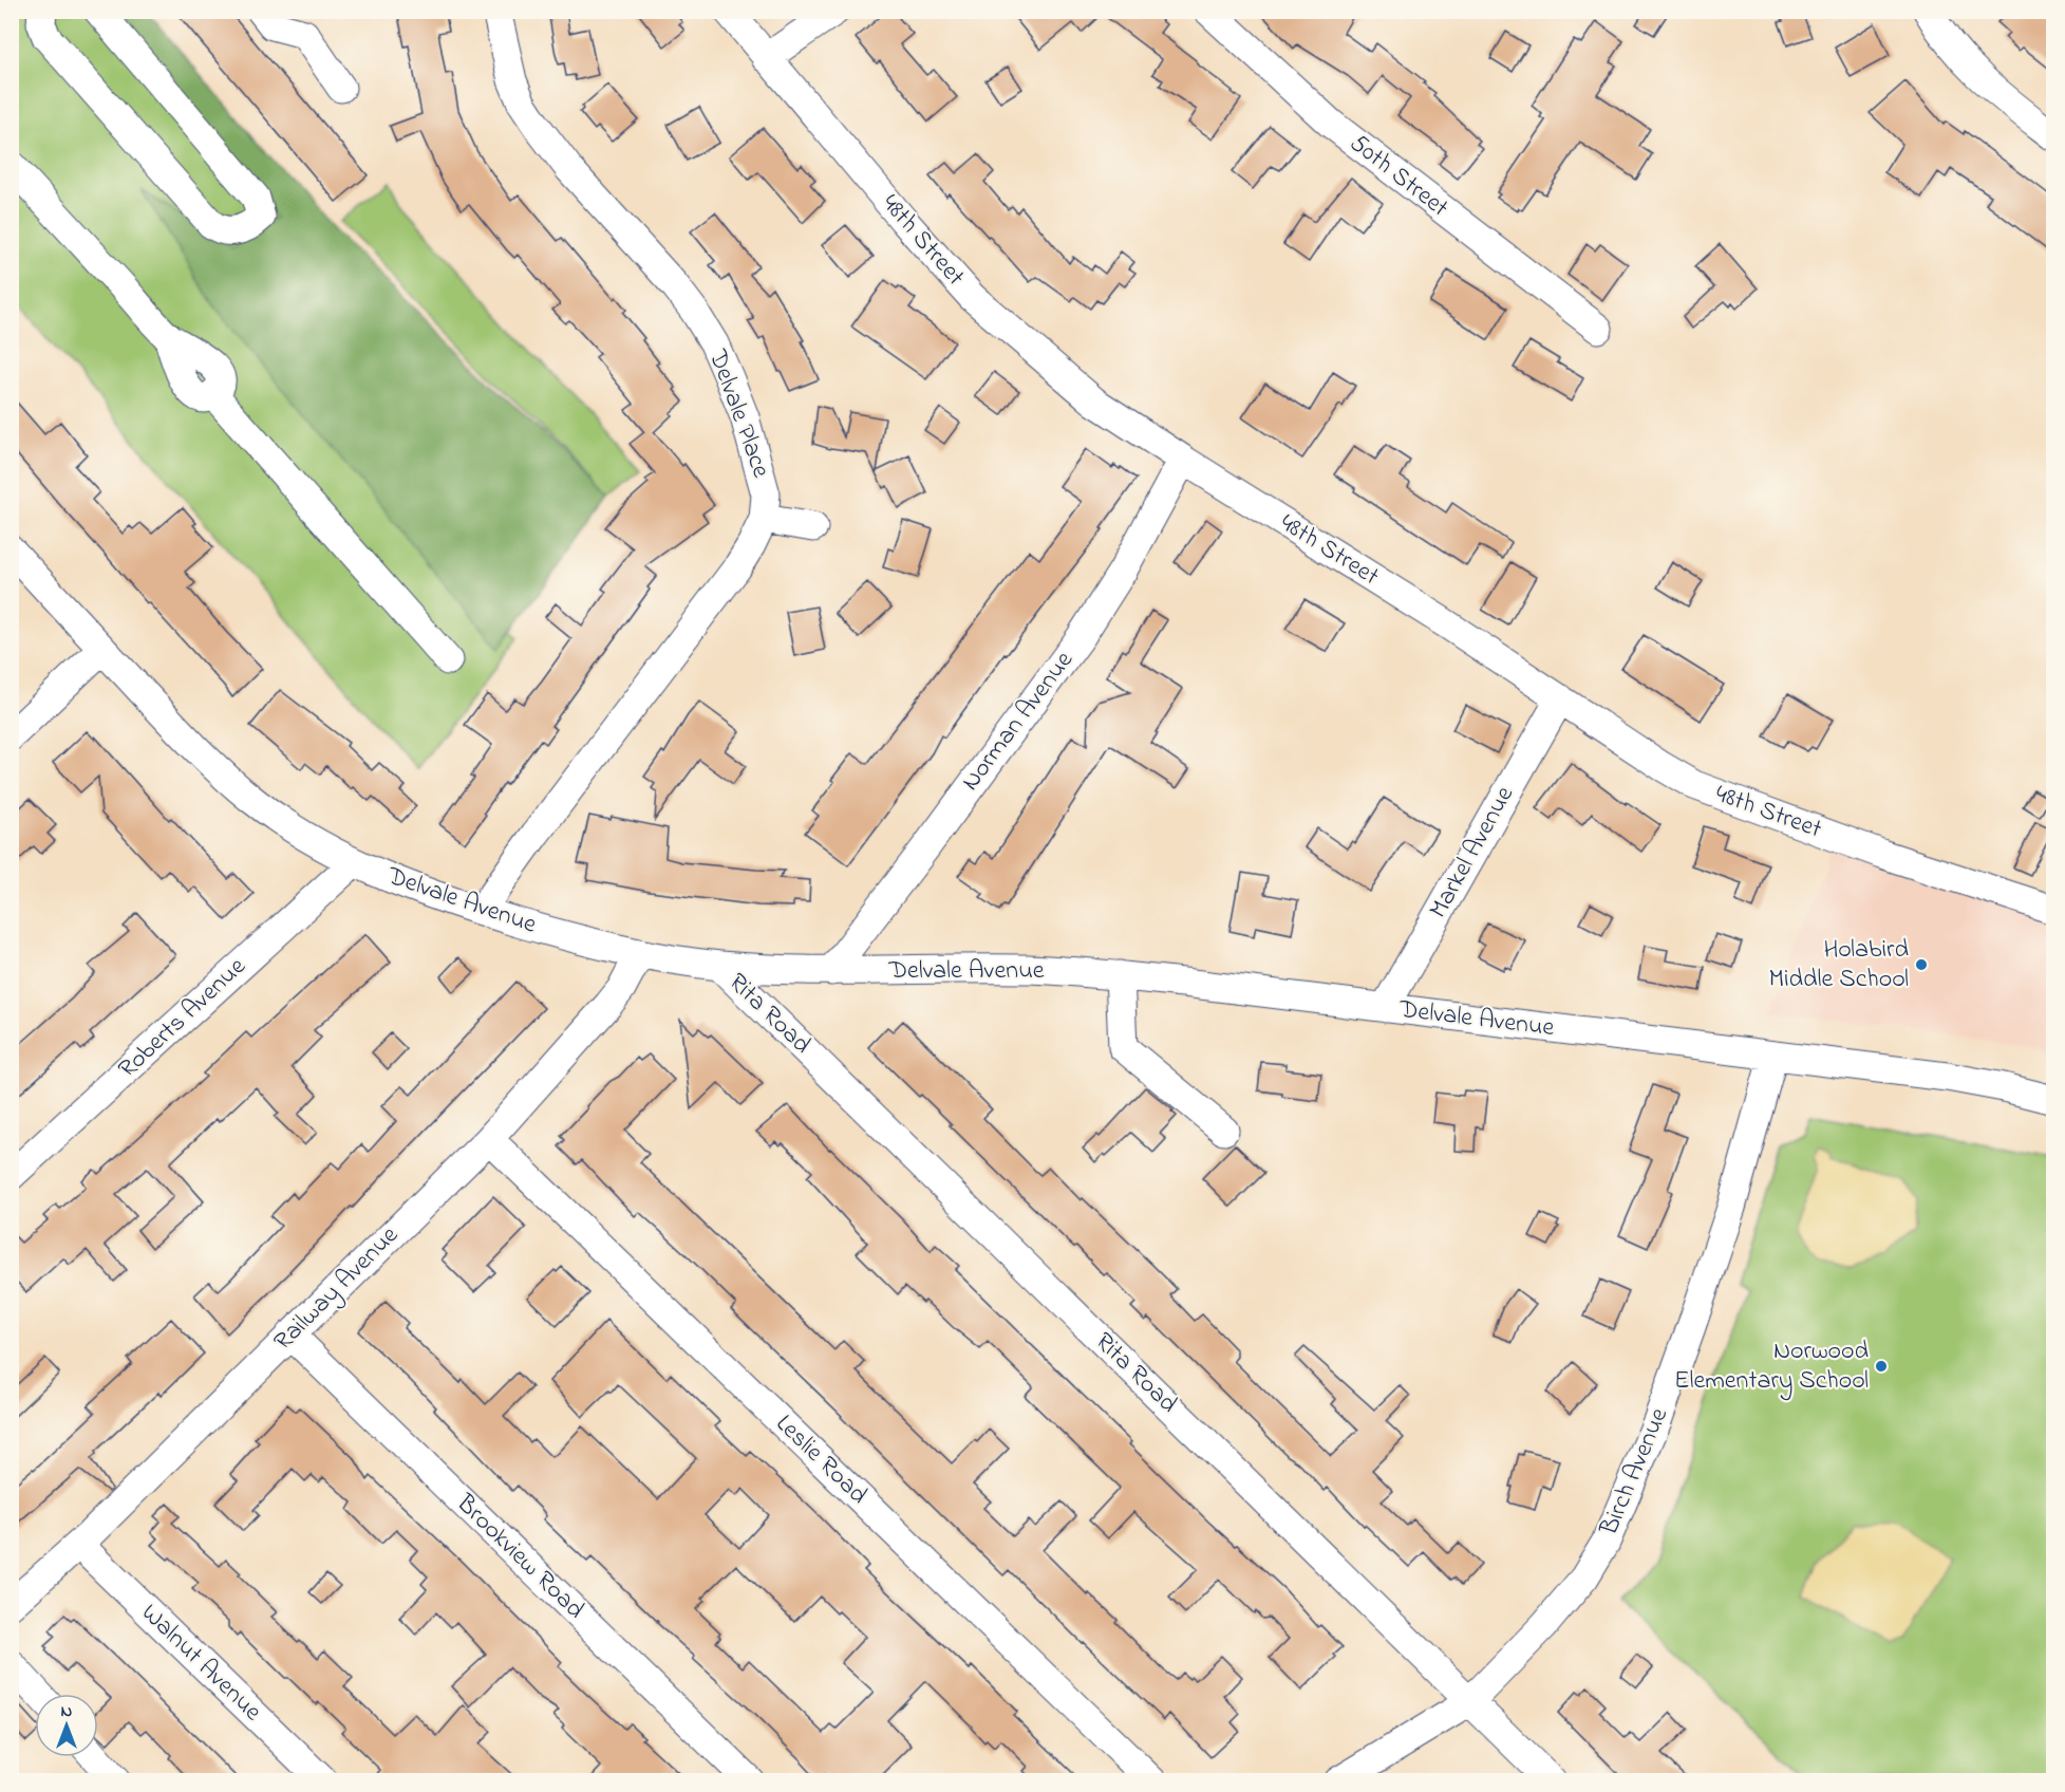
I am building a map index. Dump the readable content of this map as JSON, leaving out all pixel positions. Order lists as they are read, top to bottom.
{
  "streets": {
    "street": [
      "50th Street",
      "48th Street",
      "Delvale Place",
      "Norman Avenue",
      "Markel Avenue",
      "Delvale Avenue",
      "Rita Road",
      "Roberts Avenue",
      "Railway Avenue",
      "Leslie Road",
      "Birch Avenue",
      "Brookview Road",
      "Walnut Avenue"
    ]
  },
  "crossings": [
    ["48th Street", "Norman Avenue"],
    ["48th Street", "Markel Avenue"],
    ["Delvale Place", "Delvale Avenue"],
    ["Norman Avenue", "Delvale Avenue"],
    ["Markel Avenue", "Delvale Avenue"],
    ["Delvale Avenue", "Rita Road"],
    ["Delvale Avenue", "Roberts Avenue"],
    ["Delvale Avenue", "Railway Avenue"],
    ["Delvale Avenue", "Birch Avenue"],
    ["Rita Road", "Birch Avenue"],
    ["Railway Avenue", "Leslie Road"],
    ["Railway Avenue", "Brookview Road"],
    ["Railway Avenue", "Walnut Avenue"]
  ],
  "places": ["Holabird Middle School", "Norwood Elementary School"],
  "north": "top"
}
